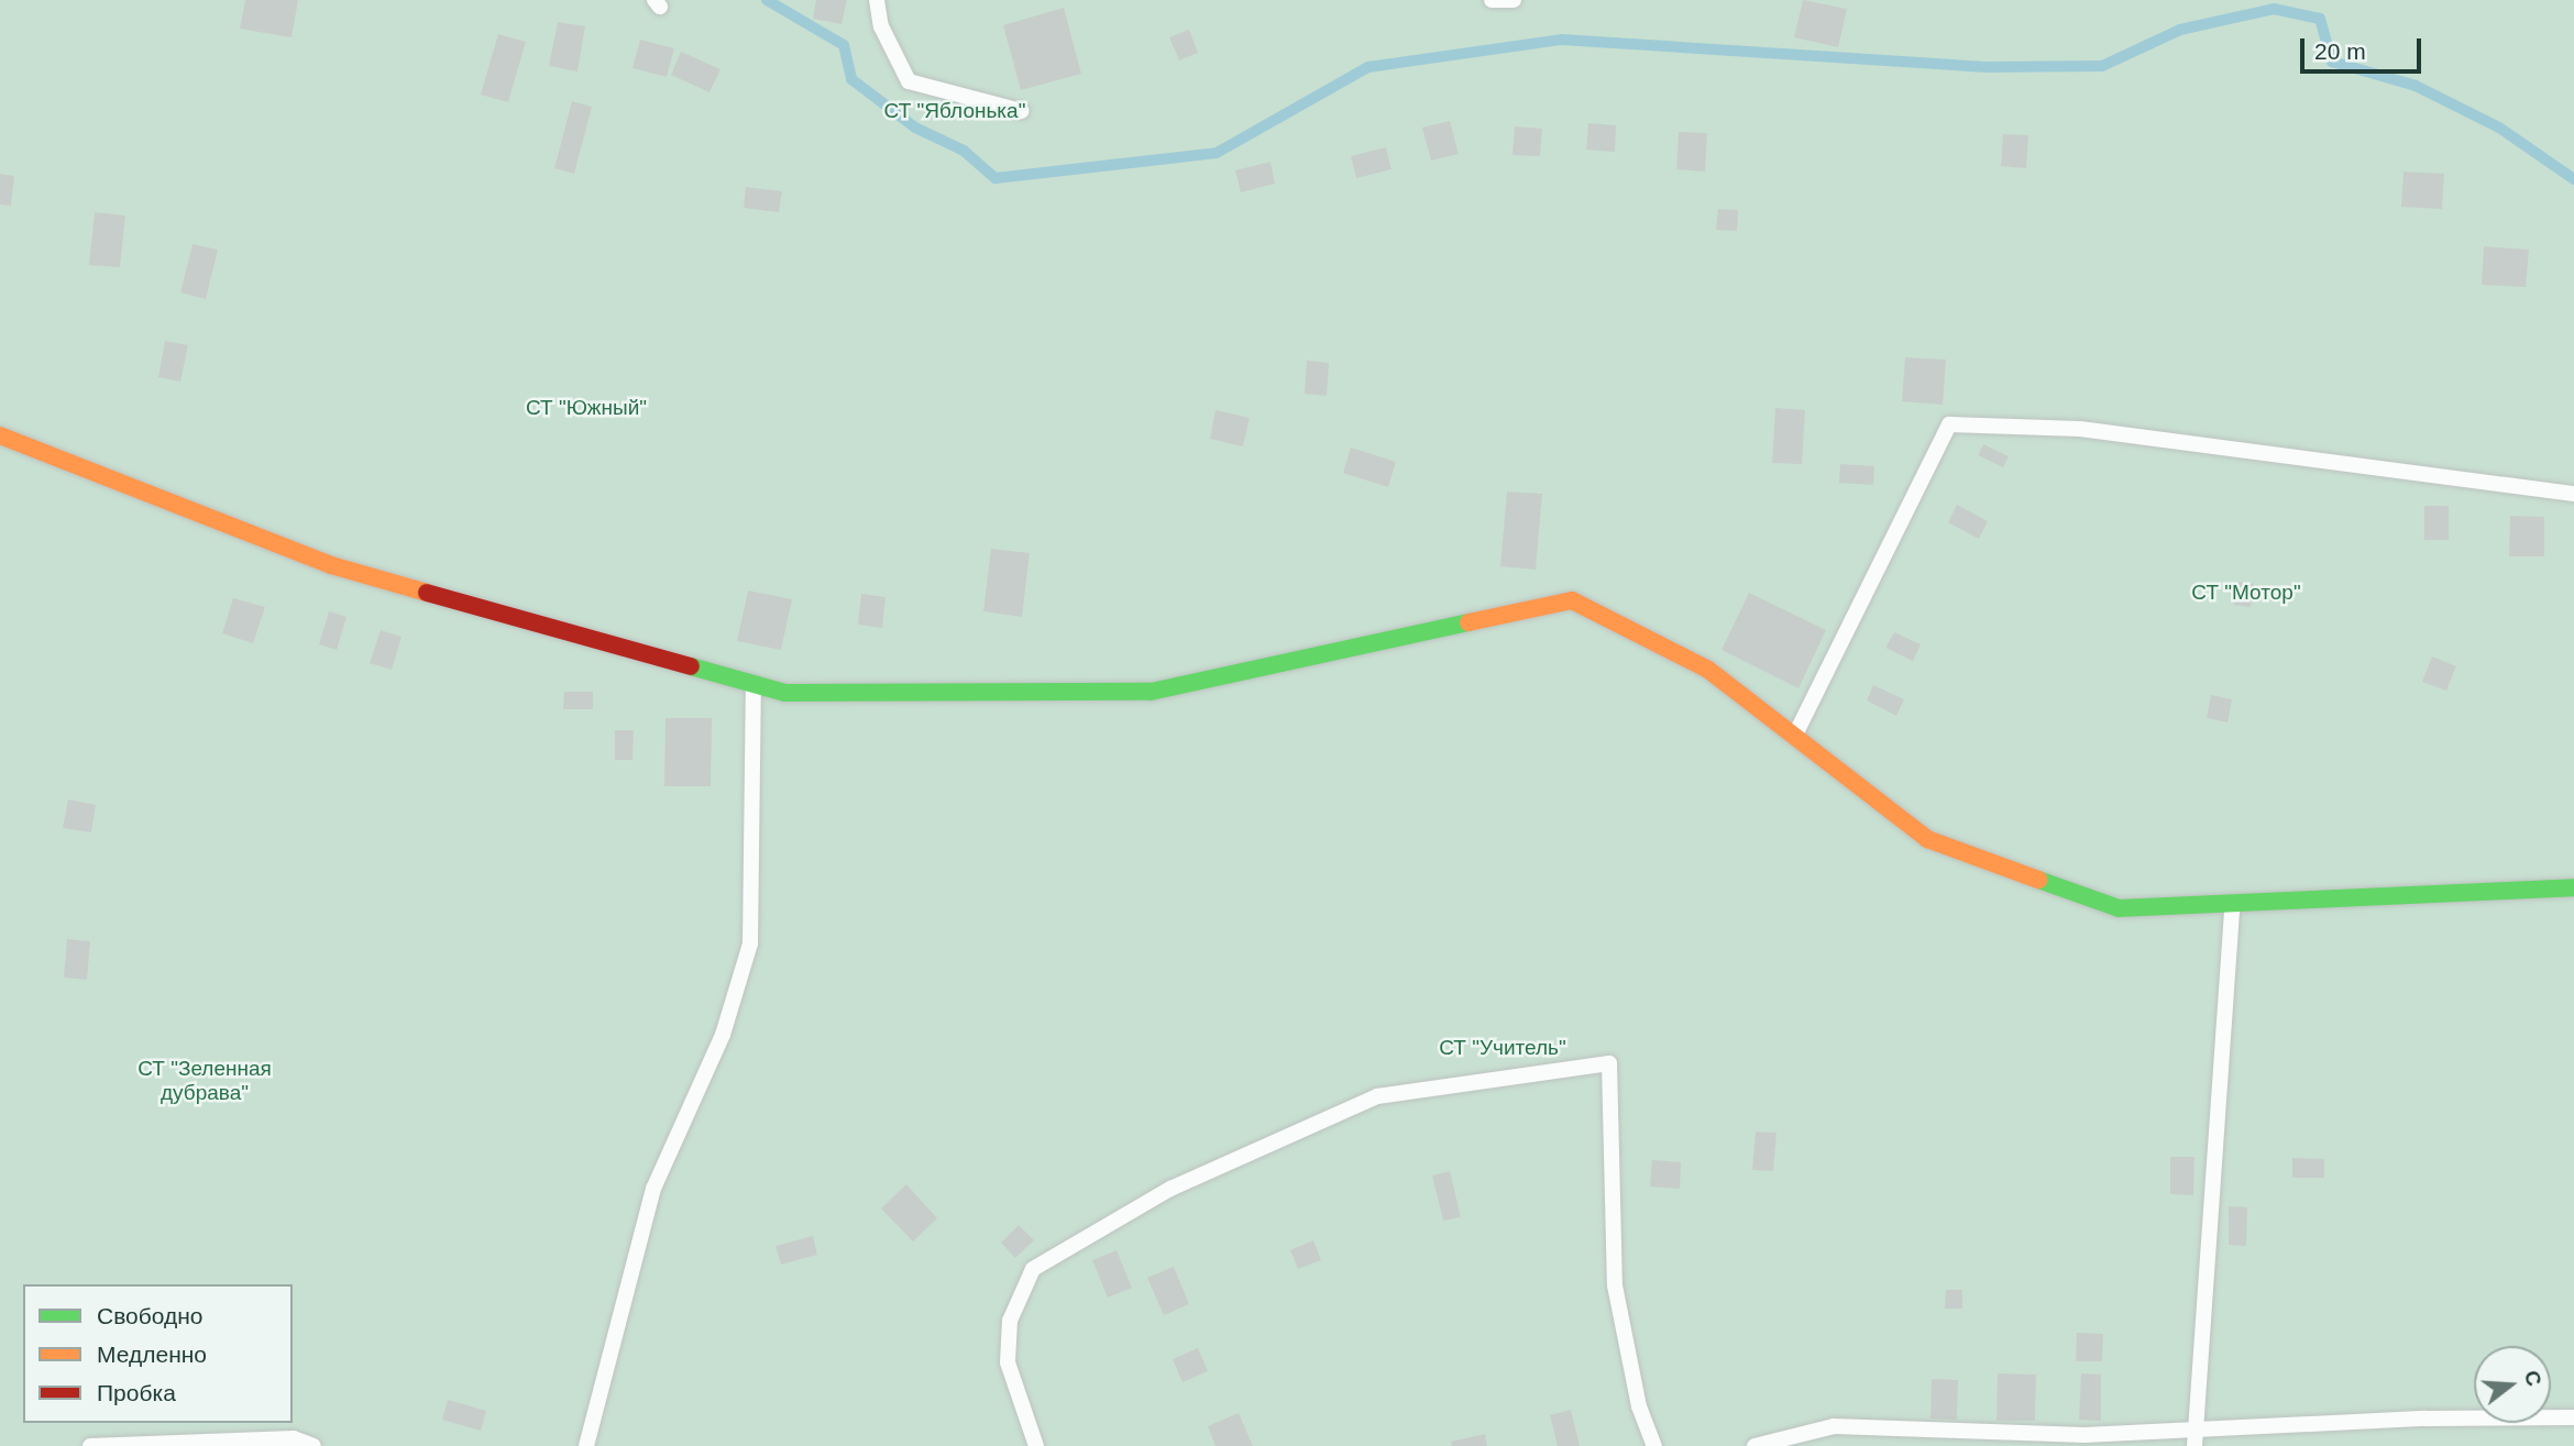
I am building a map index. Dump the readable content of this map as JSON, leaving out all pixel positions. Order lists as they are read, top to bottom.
{
  "parks": [
    "СТ \"Яблонька\"",
    "СТ \"Южный\"",
    "СТ \"Мотор\"",
    "СТ \"Учитель\"",
    "СТ \"Зеленная дубрава\""
  ],
  "legend": ["Свободно", "Медленно", "Пробка"],
  "scale_bar": "20 m",
  "north": "right"
}
